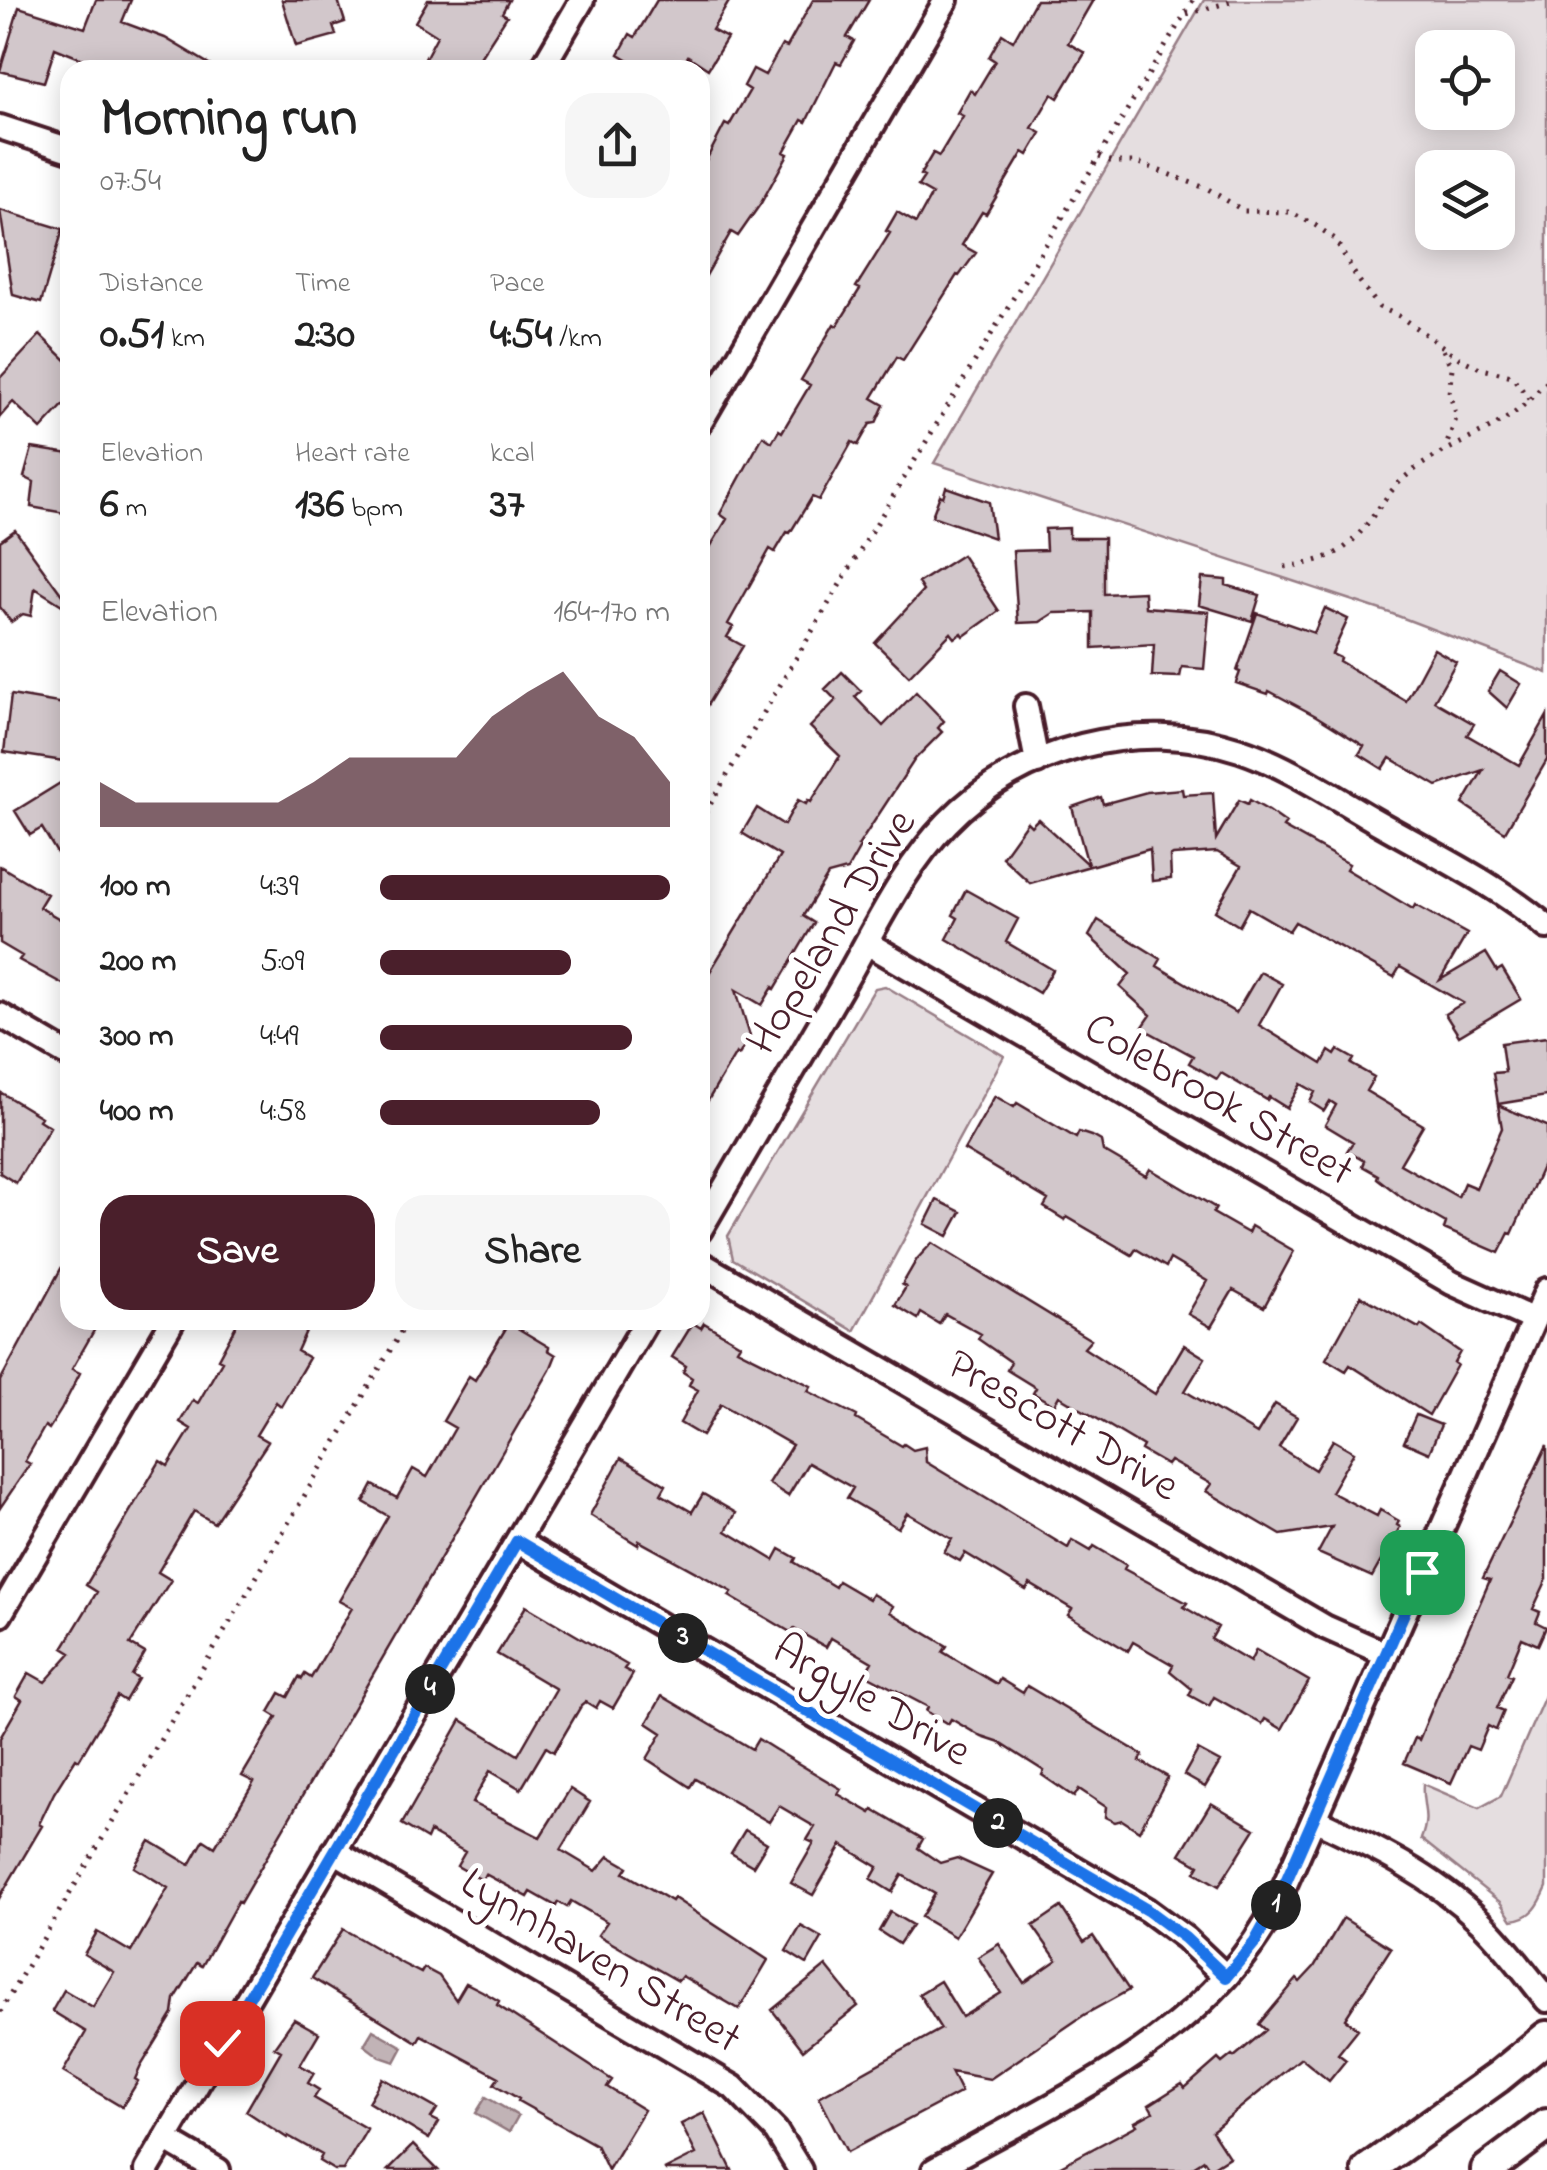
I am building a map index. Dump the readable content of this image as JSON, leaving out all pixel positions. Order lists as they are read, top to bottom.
{
  "streets": {
    "street": [
      "Hopeland Drive",
      "Colebrook Street",
      "Prescott Drive",
      "Argyle Drive",
      "Lynnhaven Street"
    ]
  },
  "crossings": [
    ["Hopeland Drive", "Colebrook Street"]
  ],
  "page": {
    "heading": ["Morning run", "07:54"],
    "stats": [
      ["Distance", "0.51 km"],
      ["Time", "2:30"],
      ["Pace", "4:54 /km"],
      ["Elevation", "6 m"],
      ["Heart rate", "136 bpm"],
      ["kcal", "37"]
    ],
    "chart": ["Elevation", "164–170 m"],
    "list": [
      {
        "name": "100 m",
        "note": "4:39"
      },
      {
        "name": "200 m",
        "note": "5:09"
      },
      {
        "name": "300 m",
        "note": "4:49"
      },
      {
        "name": "400 m",
        "note": "4:58"
      }
    ],
    "buttons": ["Save", "Share"],
    "pins": [
      "3",
      "4",
      "2",
      "1"
    ]
  }
}
